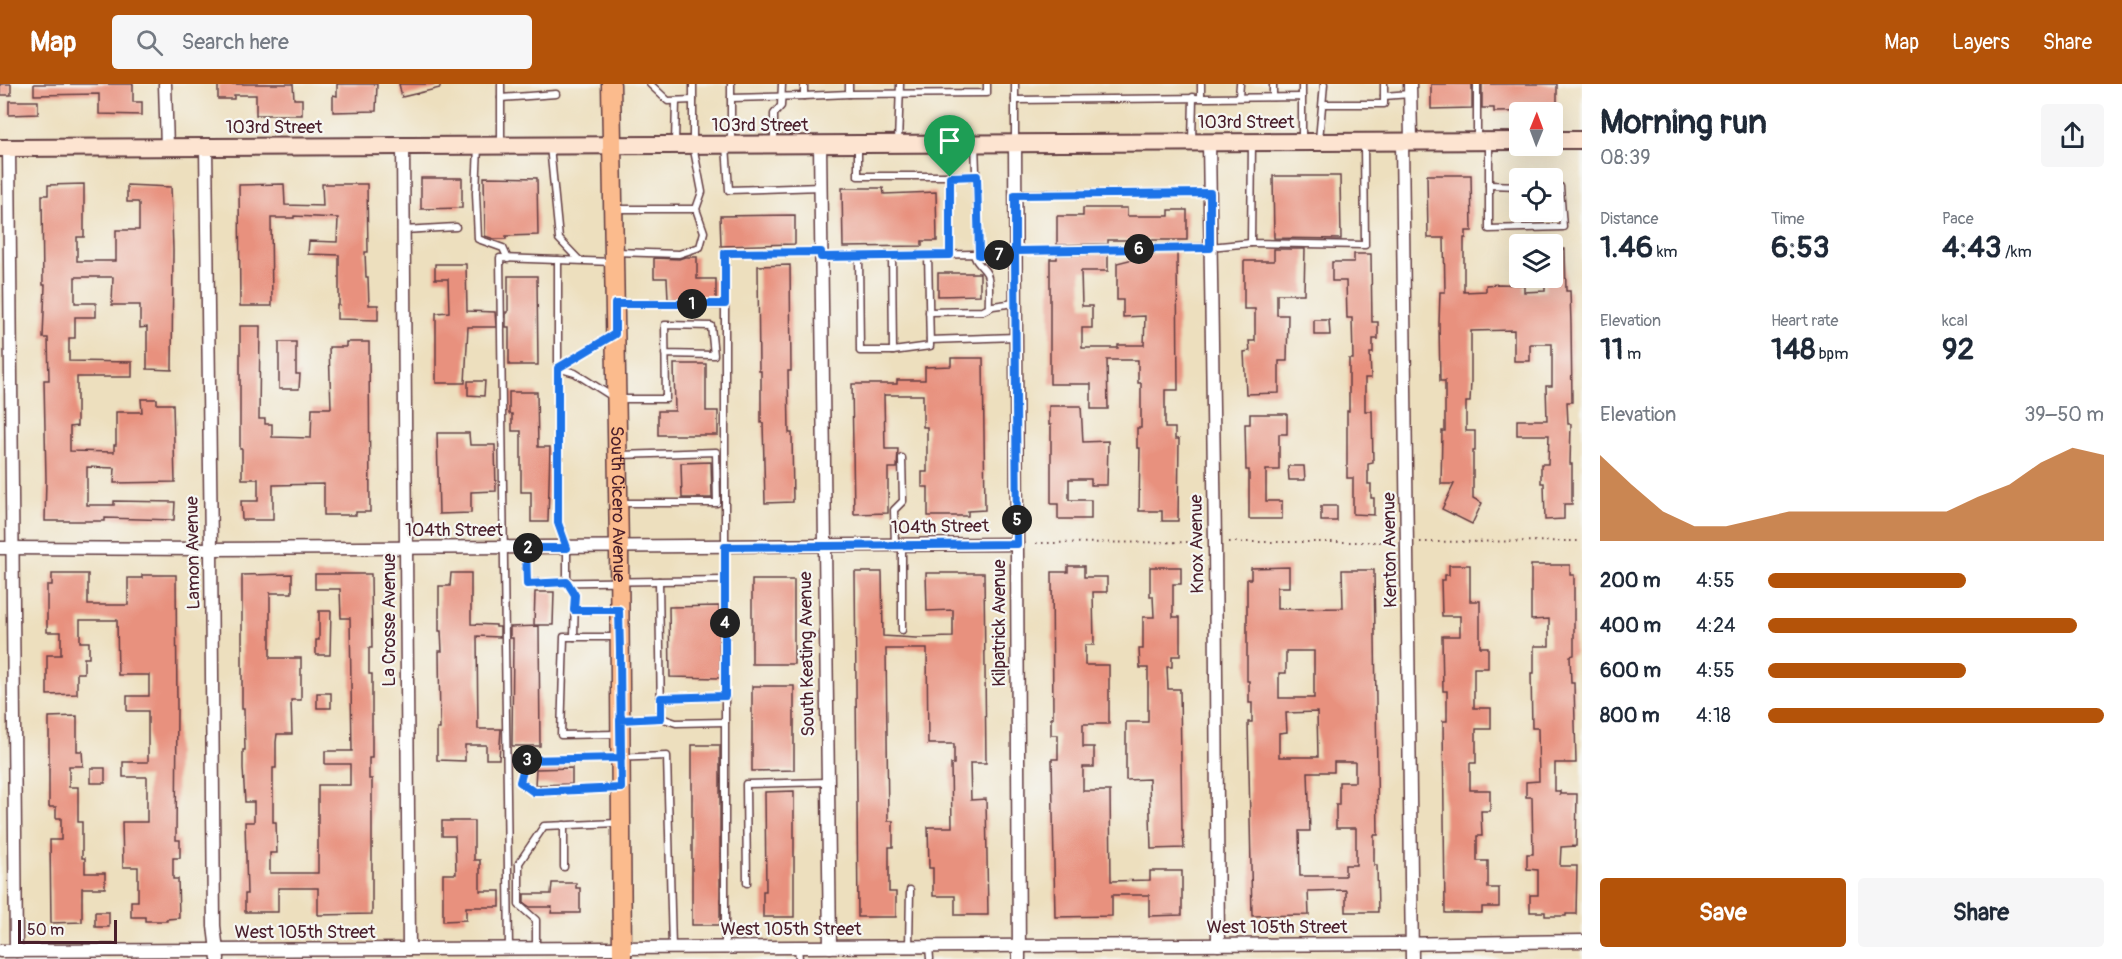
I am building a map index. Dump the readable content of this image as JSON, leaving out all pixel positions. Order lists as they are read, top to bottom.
{
  "streets": {
    "main road": ["103rd Street", "South Cicero Avenue"],
    "street": [
      "104th Street",
      "Knox Avenue",
      "Kenton Avenue",
      "Lamon Avenue",
      "La Crosse Avenue",
      "Kilpatrick Avenue",
      "South Keating Avenue",
      "West 105th Street"
    ]
  },
  "crossings": [
    ["103rd Street", "South Cicero Avenue"],
    ["103rd Street", "Knox Avenue"],
    ["103rd Street", "Kenton Avenue"],
    ["103rd Street", "Lamon Avenue"],
    ["103rd Street", "La Crosse Avenue"],
    ["103rd Street", "Kilpatrick Avenue"],
    ["103rd Street", "South Keating Avenue"],
    ["South Cicero Avenue", "104th Street"],
    ["South Cicero Avenue", "West 105th Street"],
    ["104th Street", "Lamon Avenue"],
    ["104th Street", "La Crosse Avenue"],
    ["104th Street", "Kilpatrick Avenue"],
    ["104th Street", "South Keating Avenue"],
    ["Knox Avenue", "West 105th Street"],
    ["Kenton Avenue", "West 105th Street"],
    ["Lamon Avenue", "West 105th Street"],
    ["La Crosse Avenue", "West 105th Street"],
    ["Kilpatrick Avenue", "West 105th Street"],
    ["South Keating Avenue", "West 105th Street"]
  ],
  "scale_bar": "50 m",
  "north": "top",
  "page": {
    "header": "Map",
    "search": "Search here",
    "nav": ["Map", "Layers", "Share"],
    "heading": ["Morning run", "08:39"],
    "stats": [
      ["Distance", "1.46 km"],
      ["Time", "6:53"],
      ["Pace", "4:43 /km"],
      ["Elevation", "11 m"],
      ["Heart rate", "148 bpm"],
      ["kcal", "92"]
    ],
    "pins": [
      "6",
      "7",
      "1",
      "5",
      "2",
      "4",
      "3"
    ],
    "chart": ["Elevation", "39–50 m"],
    "list": [
      {
        "name": "200 m",
        "note": "4:55"
      },
      {
        "name": "400 m",
        "note": "4:24"
      },
      {
        "name": "600 m",
        "note": "4:55"
      },
      {
        "name": "800 m",
        "note": "4:18"
      }
    ],
    "buttons": ["Save", "Share"],
    "scale": "50 m"
  }
}
